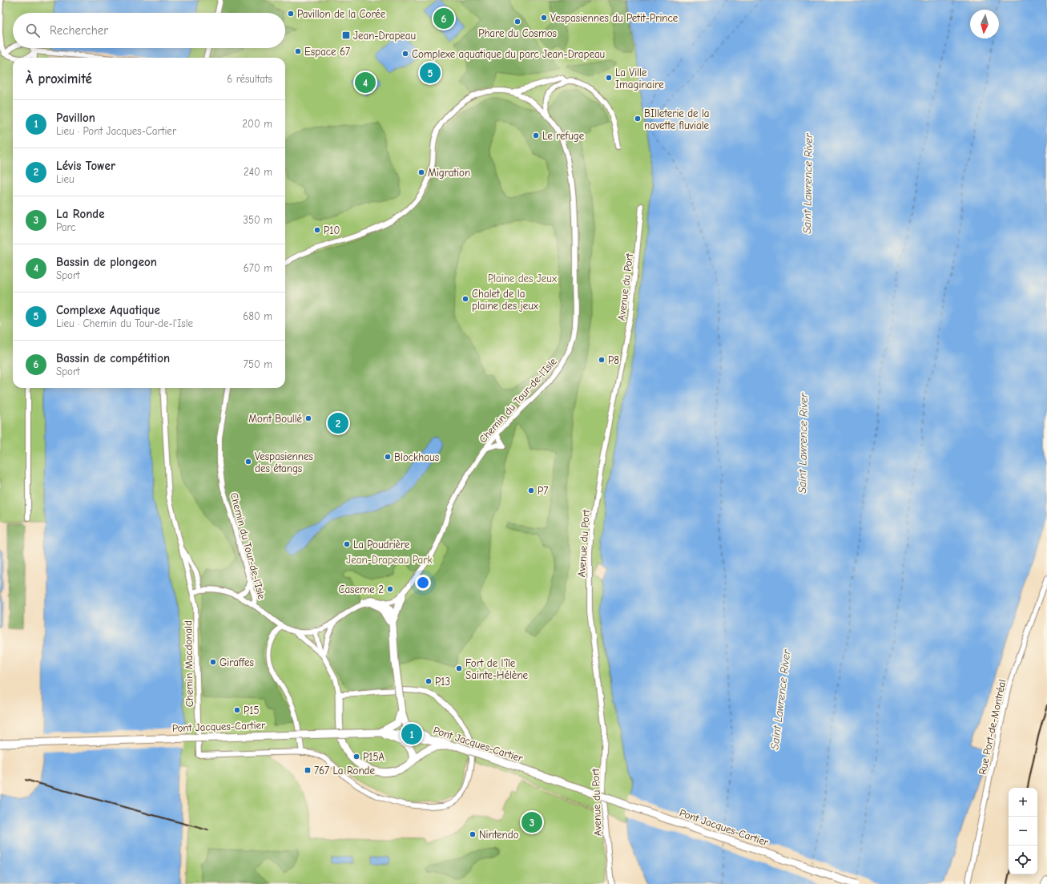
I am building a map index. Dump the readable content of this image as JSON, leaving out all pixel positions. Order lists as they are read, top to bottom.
{
  "streets": {
    "main road": ["Pont Jacques-Cartier"],
    "street": [
      "Avenue du Port",
      "Chemin du Tour-de-l'Isle",
      "Chemin Macdonald",
      "Rue Port-de-Montréal"
    ]
  },
  "water": ["Saint Lawrence River"],
  "parks": ["Plaine des Jeux", "Jean-Drapeau Park"],
  "places": {
    "other": [
      "Pavillon de la Corée",
      "Vespasiennes du Petit-Prince",
      "Phare du Cosmos",
      "Espace 67",
      "Complexe aquatique du parc Jean-Drapeau",
      "La Ville Imaginaire",
      "BIlleterie de la navette fluviale",
      "Le refuge",
      "Migration",
      "P10",
      "Chalet de la plaine des jeux",
      "P8",
      "Mont Boullé",
      "Blockhaus",
      "Vespasiennes des étangs",
      "P7",
      "La Poudrière",
      "Caserne 2",
      "Giraffes",
      "Fort de l'île Sainte-Hélène",
      "P13",
      "P15",
      "P15A",
      "Nintendo"
    ],
    "transit": ["Jean-Drapeau", "767 La Ronde"]
  },
  "north": "bottom",
  "page": {
    "pins": [
      "6",
      "5",
      "4",
      "2",
      "1",
      "3"
    ],
    "search": "Rechercher",
    "heading": ["À proximité", "6 résultats"],
    "list": [
      {
        "mark": "1",
        "name": "Pavillon",
        "note": "Lieu · Pont Jacques-Cartier",
        "value": "200 m"
      },
      {
        "mark": "2",
        "name": "Lévis Tower",
        "note": "Lieu",
        "value": "240 m"
      },
      {
        "mark": "3",
        "name": "La Ronde",
        "note": "Parc",
        "value": "350 m"
      },
      {
        "mark": "4",
        "name": "Bassin de plongeon",
        "note": "Sport",
        "value": "670 m"
      },
      {
        "mark": "5",
        "name": "Complexe Aquatique",
        "note": "Lieu · Chemin du Tour-de-l'Isle",
        "value": "680 m"
      },
      {
        "mark": "6",
        "name": "Bassin de compétition",
        "note": "Sport",
        "value": "750 m"
      }
    ],
    "map_buttons": ["+", "−"]
  }
}
